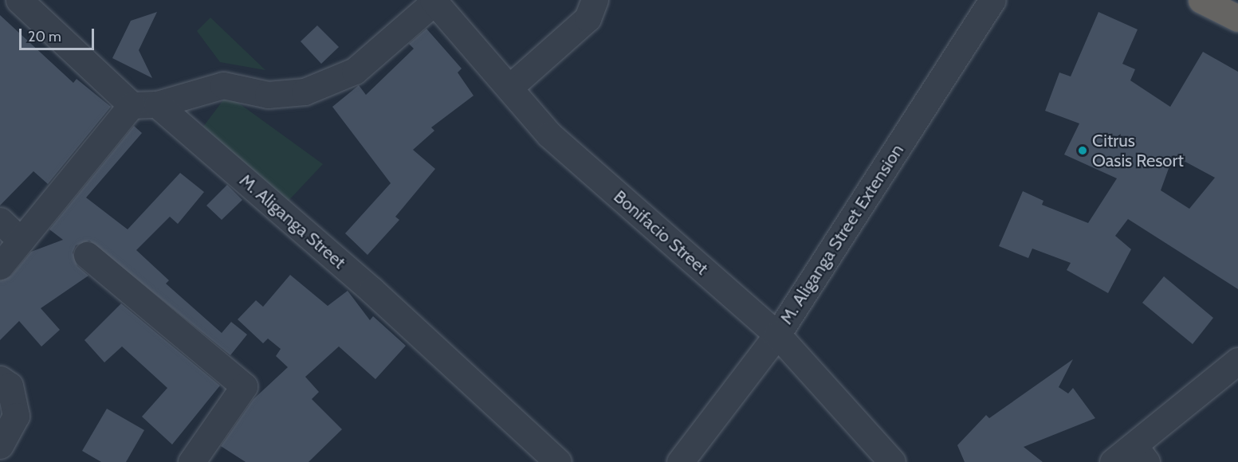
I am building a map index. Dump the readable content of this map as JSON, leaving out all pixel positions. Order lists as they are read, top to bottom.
{
  "streets": {
    "street": ["M. Aliganga Street", "Bonifacio Street", "M. Aliganga Street Extension"]
  },
  "crossings": [
    ["Bonifacio Street", "M. Aliganga Street Extension"]
  ],
  "places": ["Citrus Oasis Resort"],
  "scale_bar": "20 m"
}
